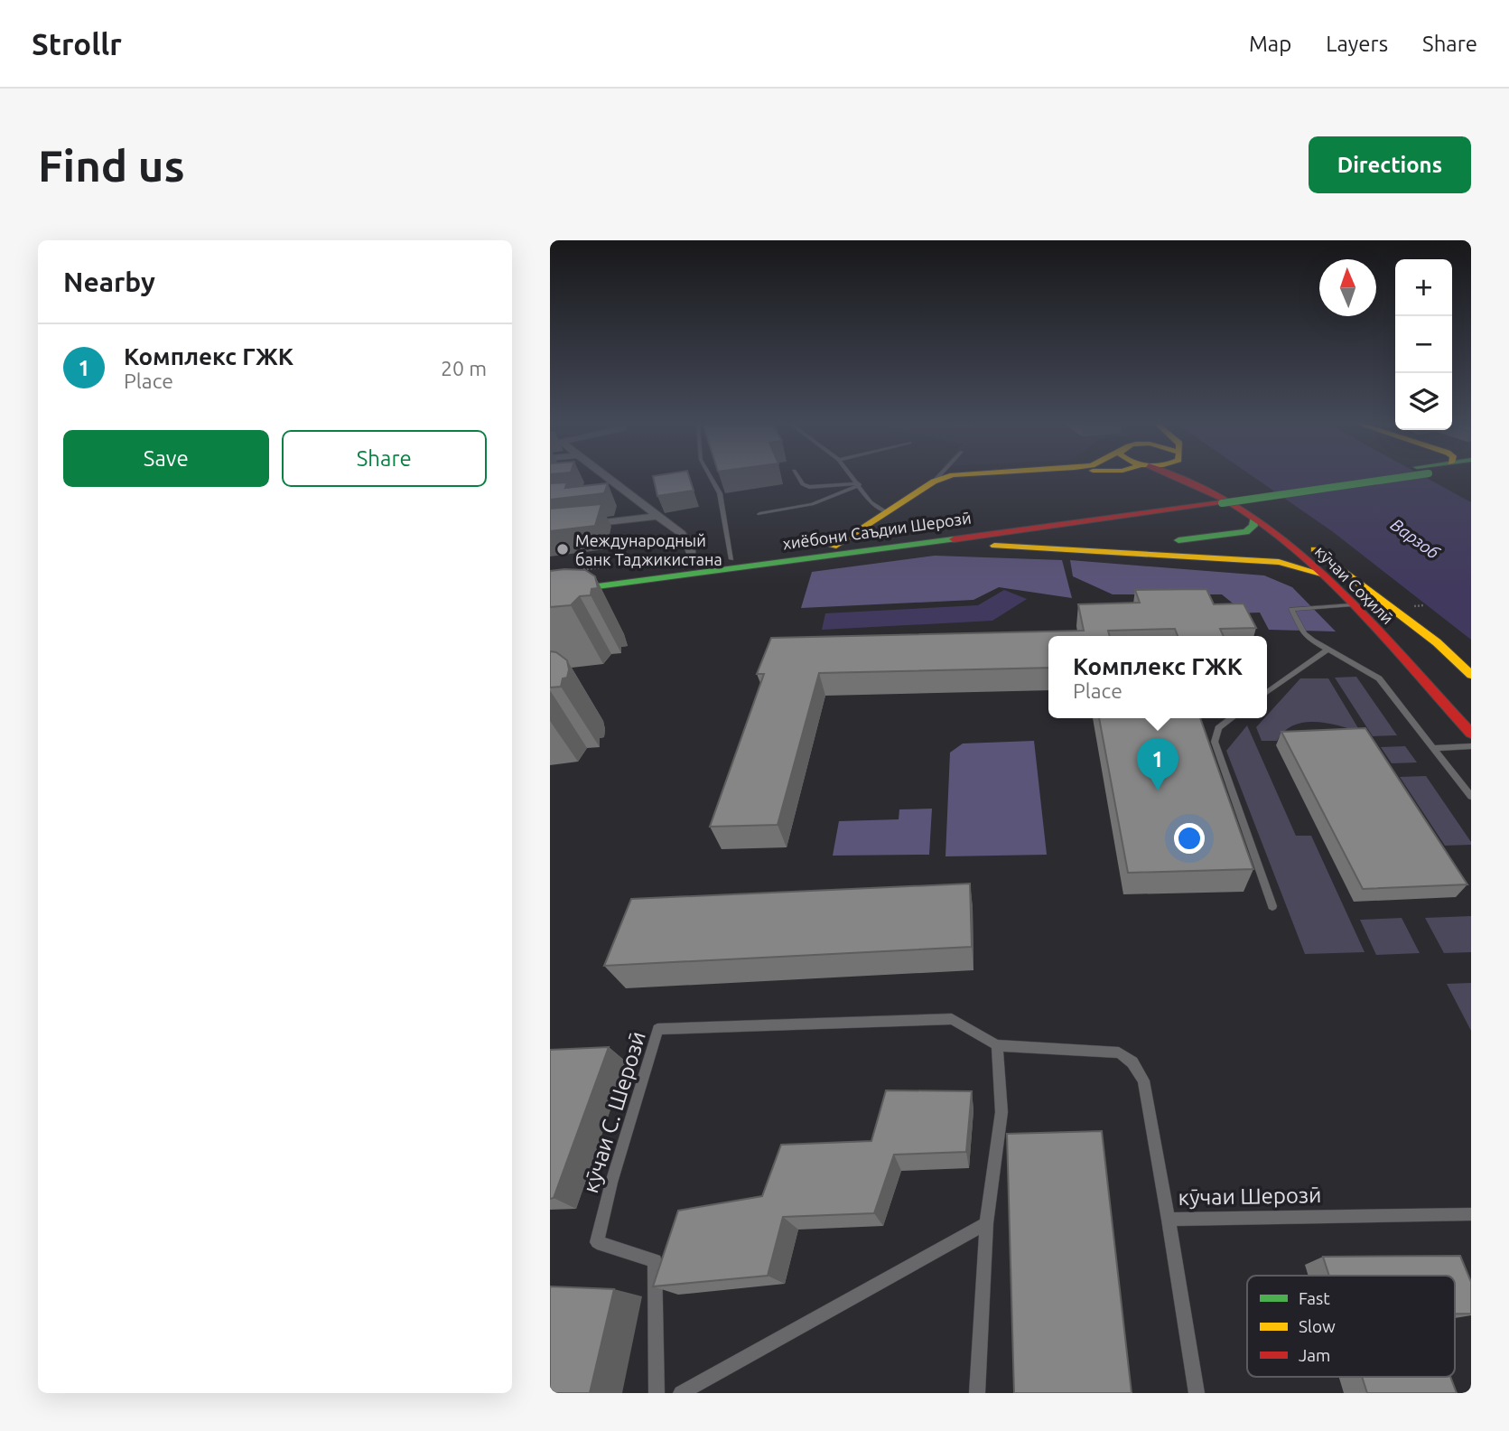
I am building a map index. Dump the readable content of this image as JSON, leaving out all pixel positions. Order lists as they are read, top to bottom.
{
  "streets": {
    "main road": ["хиёбони Саъдии Шерозӣ", "кӯчаи Соҳилӣ"],
    "lane": ["кӯчаи С. Шерозӣ", "кӯчаи Шерозӣ"]
  },
  "crossings": [
    ["кӯчаи С. Шерозӣ", "кӯчаи Шерозӣ"]
  ],
  "water": ["Варзоб"],
  "places": ["Международный банк Таджикистана"],
  "legend": ["Fast", "Slow", "Jam"],
  "north": "top",
  "page": {
    "header": "Strollr",
    "nav": ["Map", "Layers", "Share"],
    "buttons": [
      "Directions",
      ["Save", "Share"]
    ],
    "title": "Find us",
    "heading": "Nearby",
    "map_buttons": ["+", "−"],
    "list": [
      {
        "mark": "1",
        "name": "Комплекс ГЖК",
        "note": "Place",
        "value": "20 m"
      }
    ],
    "popup": ["Комплекс ГЖК", "Place"],
    "pins": "1"
  }
}
